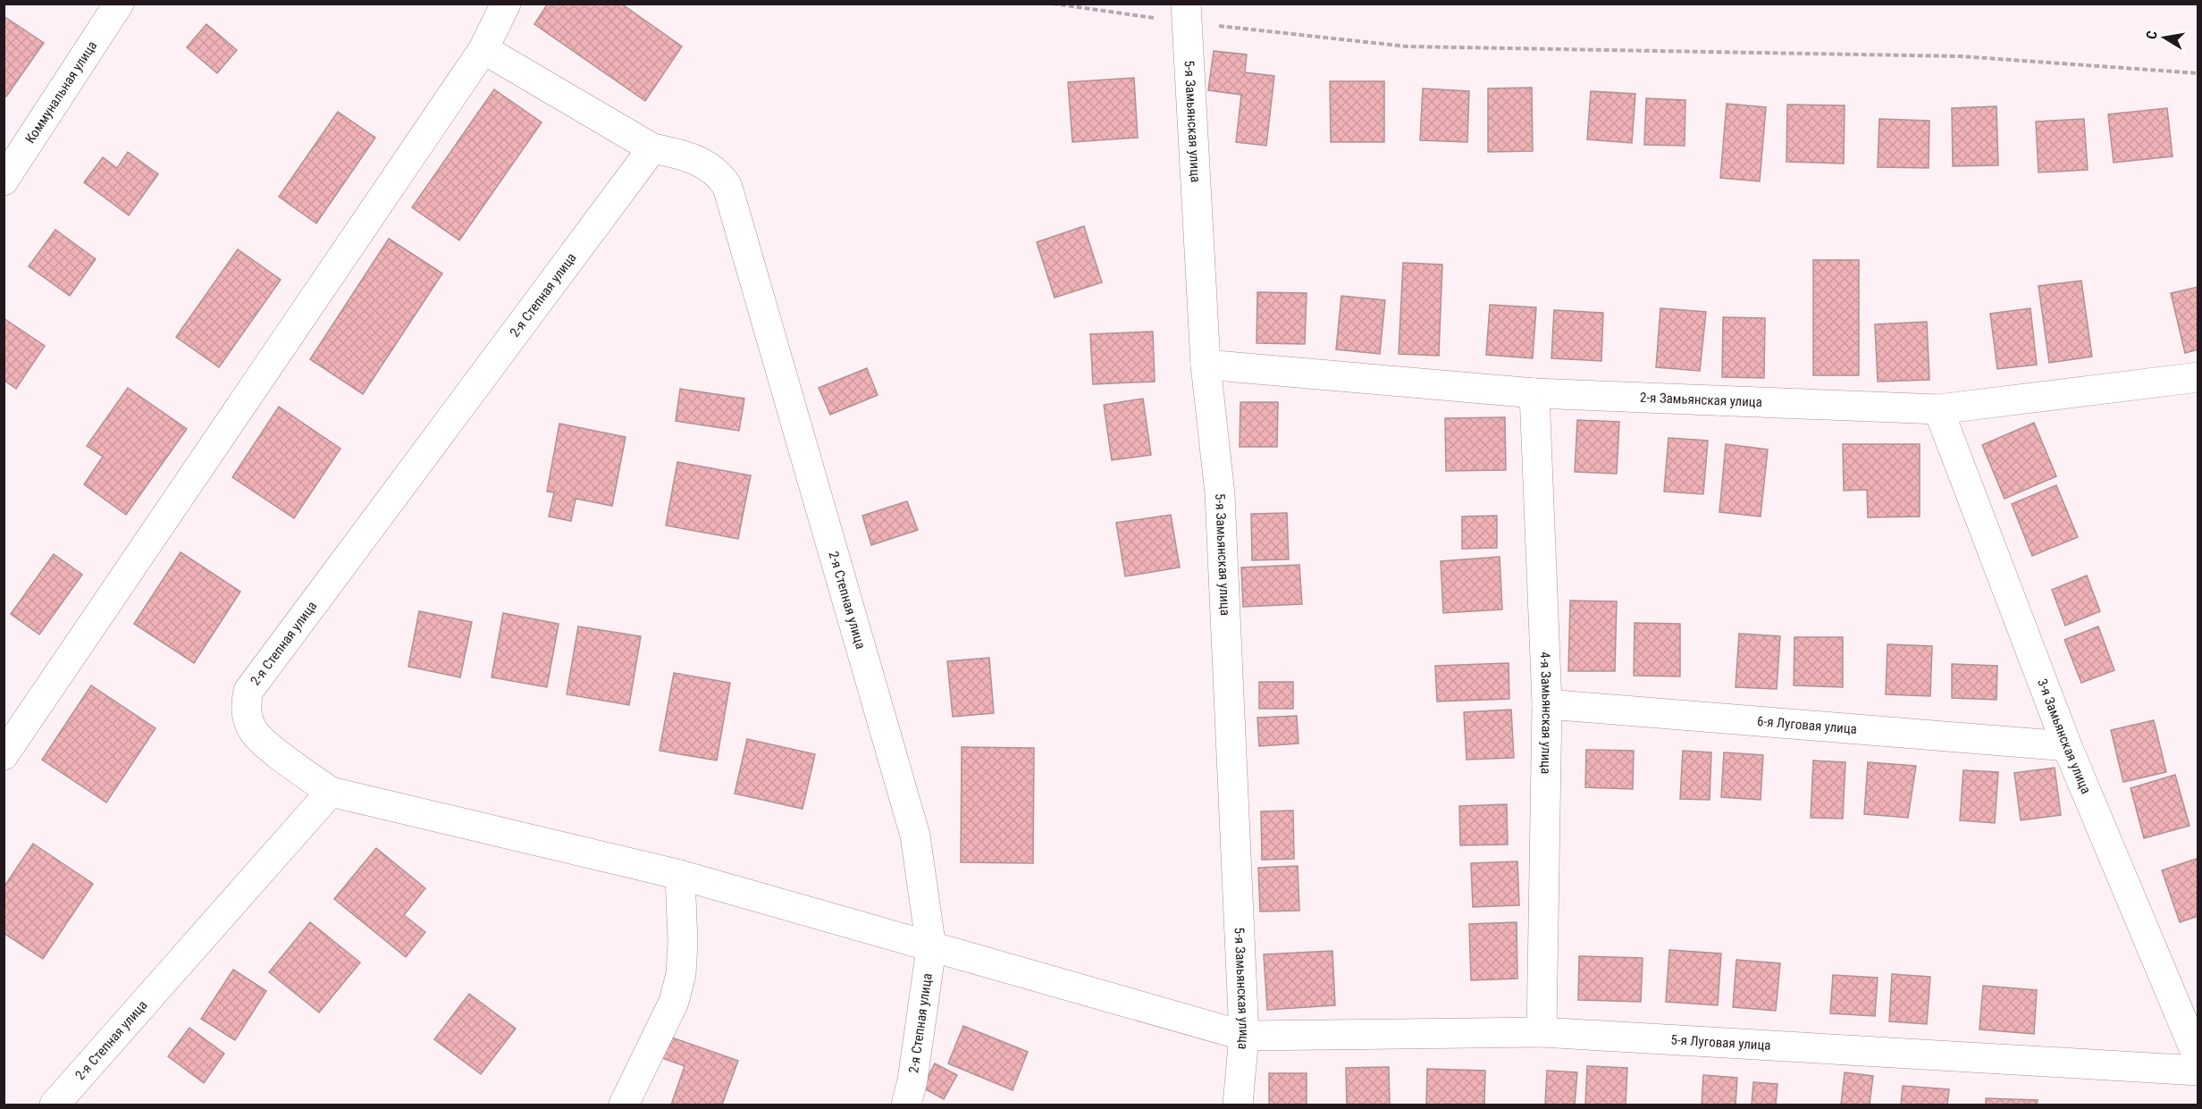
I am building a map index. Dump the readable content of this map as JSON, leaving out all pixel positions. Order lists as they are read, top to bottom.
{
  "streets": {
    "street": [
      "Коммунальная улица",
      "5-я Замьянская улица",
      "2-я Степная улица",
      "2-я Замьянская улица",
      "4-я Замьянская улица",
      "6-я Луговая улица",
      "3-я Замьянская улица",
      "5-я Луговая улица"
    ]
  },
  "crossings": [
    ["5-я Замьянская улица", "2-я Замьянская улица"],
    ["5-я Замьянская улица", "5-я Луговая улица"],
    ["2-я Степная улица", "5-я Луговая улица"],
    ["2-я Замьянская улица", "4-я Замьянская улица"],
    ["2-я Замьянская улица", "3-я Замьянская улица"],
    ["4-я Замьянская улица", "6-я Луговая улица"],
    ["4-я Замьянская улица", "5-я Луговая улица"],
    ["6-я Луговая улица", "3-я Замьянская улица"]
  ],
  "north": "left"
}
